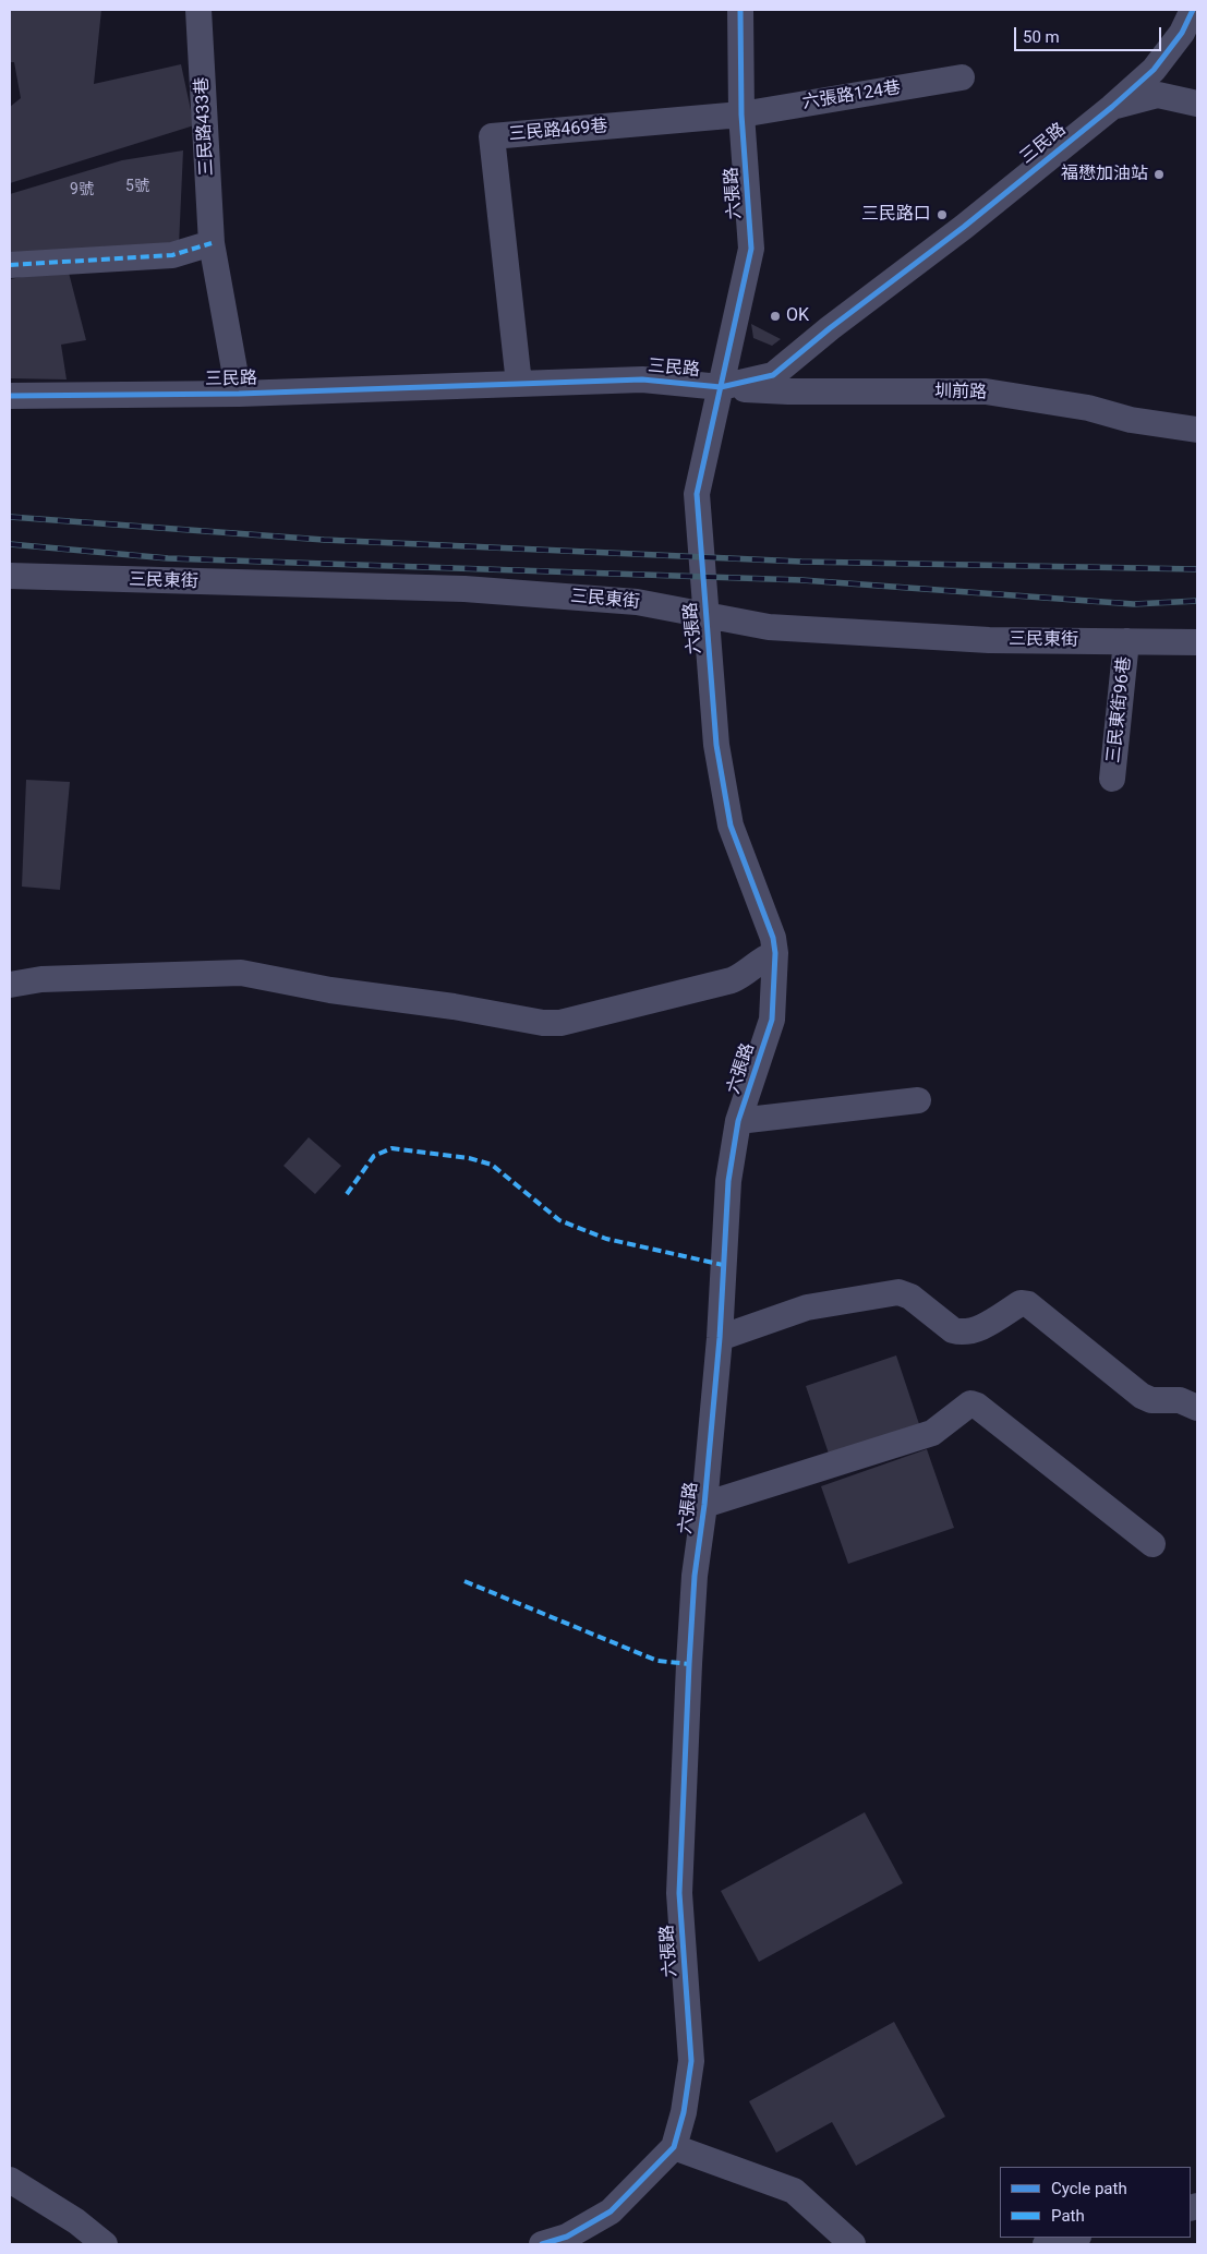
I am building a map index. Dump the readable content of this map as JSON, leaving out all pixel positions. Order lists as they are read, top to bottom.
{
  "streets": {
    "street": [
      "六張路124巷",
      "三民路433巷",
      "三民路469巷",
      "三民路",
      "六張路",
      "圳前路",
      "三民東街",
      "三民東街96巷"
    ]
  },
  "crossings": [
    ["六張路124巷", "三民路469巷"],
    ["六張路124巷", "六張路"],
    ["三民路433巷", "三民路"],
    ["三民路469巷", "三民路"],
    ["三民路469巷", "六張路"],
    ["三民路", "六張路"],
    ["三民路", "圳前路"],
    ["六張路", "圳前路"],
    ["六張路", "三民東街"],
    ["三民東街", "三民東街96巷"]
  ],
  "places": ["福懋加油站", "三民路口", "OK"],
  "house_numbers": ["5號", "9號"],
  "legend": ["Cycle path", "Path"],
  "scale_bar": "50 m"
}
